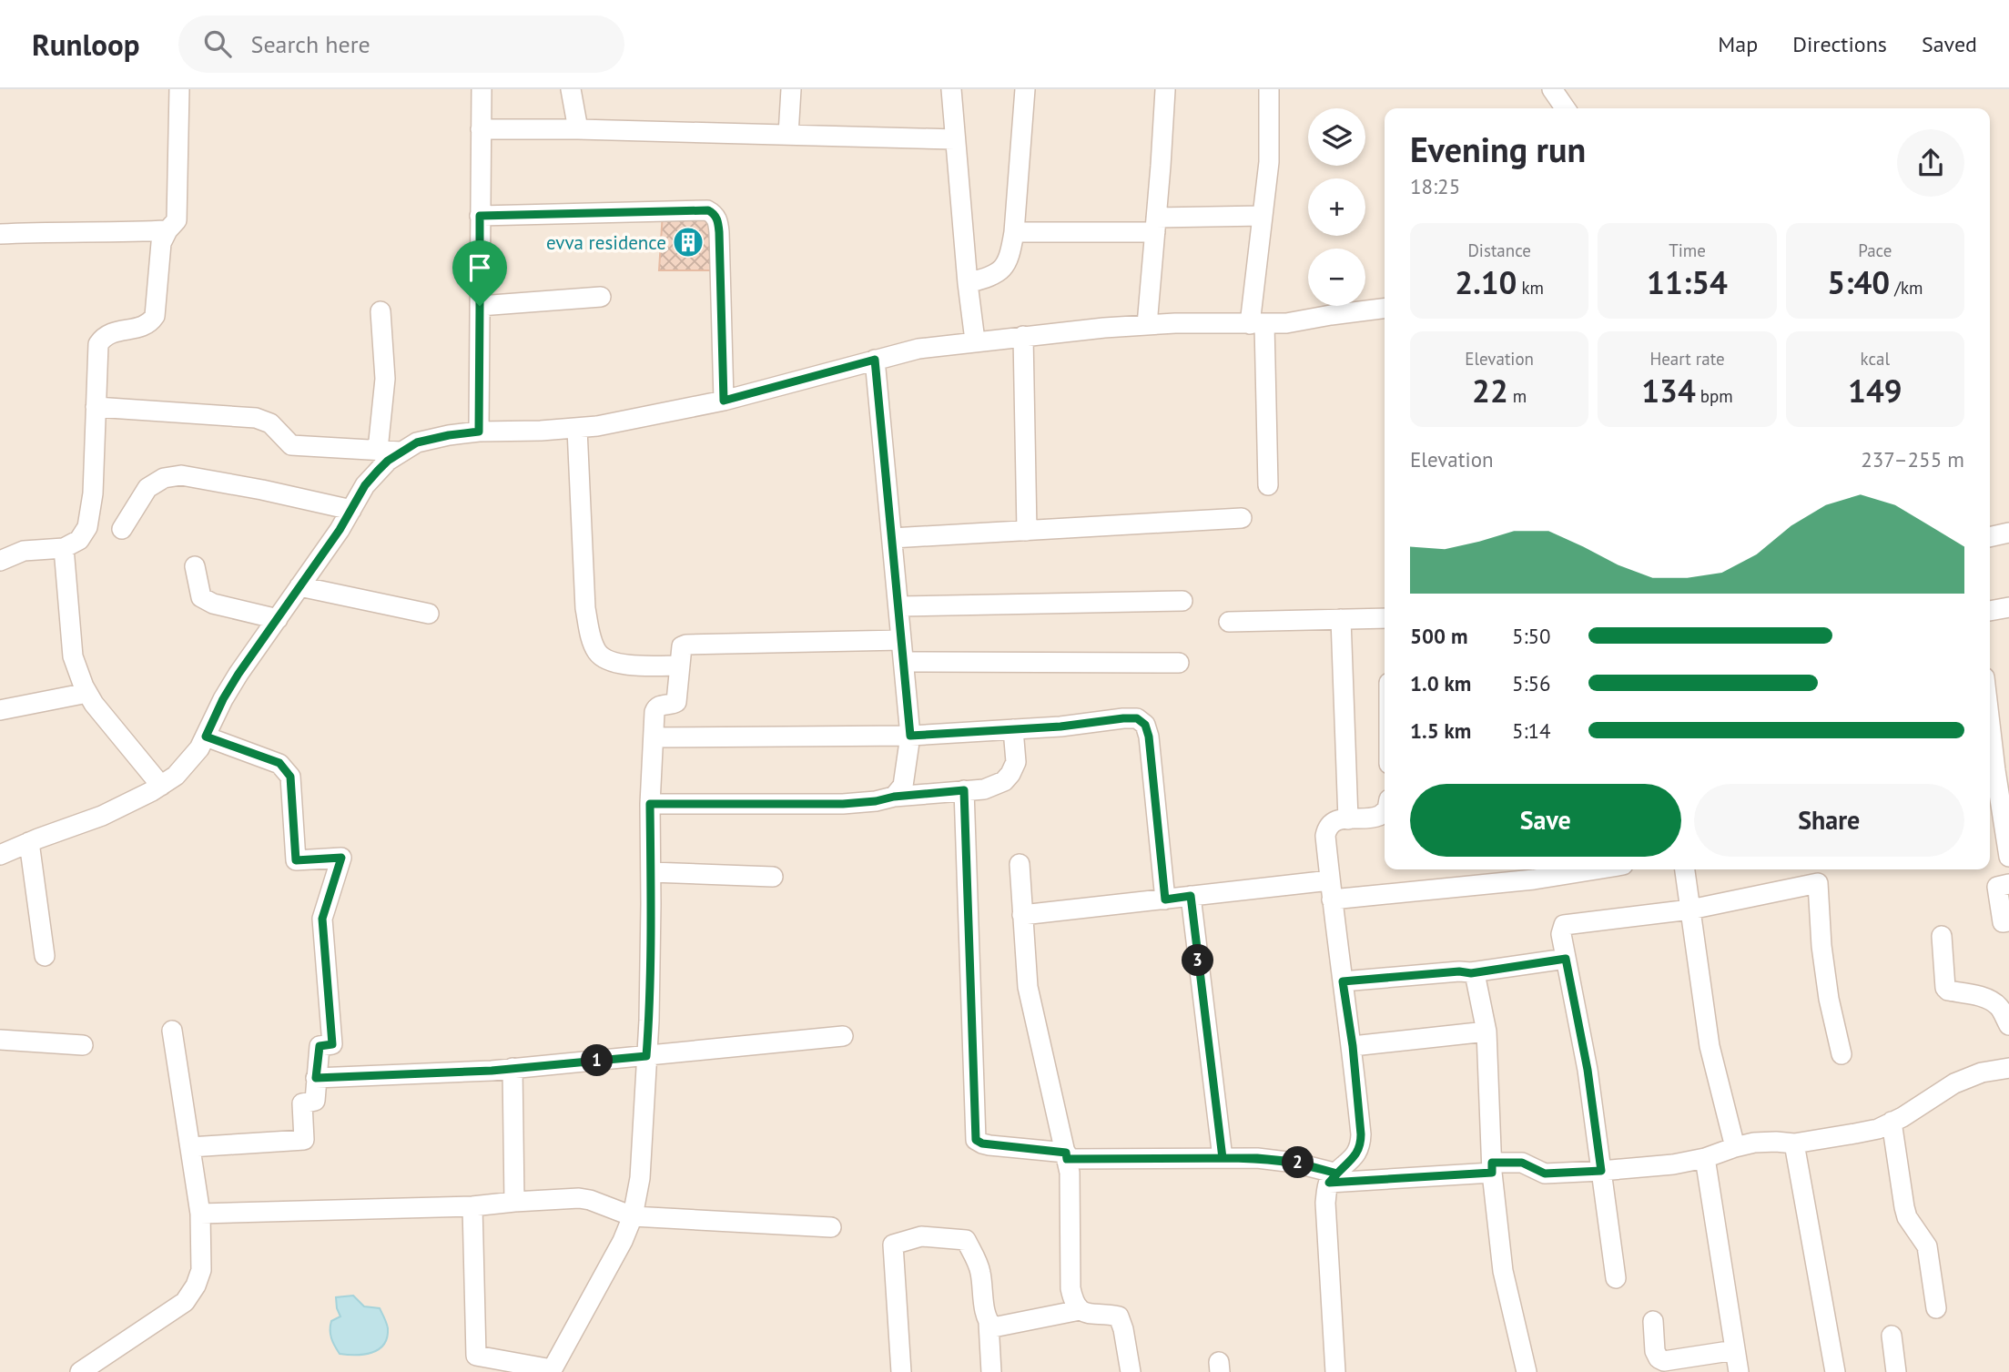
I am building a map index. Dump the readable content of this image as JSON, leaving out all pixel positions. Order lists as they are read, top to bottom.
{
  "places": {
    "building": ["evva residence"]
  },
  "page": {
    "header": "Runloop",
    "search": "Search here",
    "nav": ["Map", "Directions", "Saved"],
    "map_buttons": ["+", "−"],
    "heading": ["Evening run", "18:25"],
    "stats": [
      ["Distance", "2.10 km"],
      ["Time", "11:54"],
      ["Pace", "5:40 /km"],
      ["Elevation", "22 m"],
      ["Heart rate", "134 bpm"],
      ["kcal", "149"]
    ],
    "chart": ["Elevation", "237–255 m"],
    "list": [
      {
        "name": "500 m",
        "note": "5:50"
      },
      {
        "name": "1.0 km",
        "note": "5:56"
      },
      {
        "name": "1.5 km",
        "note": "5:14"
      }
    ],
    "buttons": ["Save", "Share"],
    "pins": ["3", "1", "2"]
  }
}
